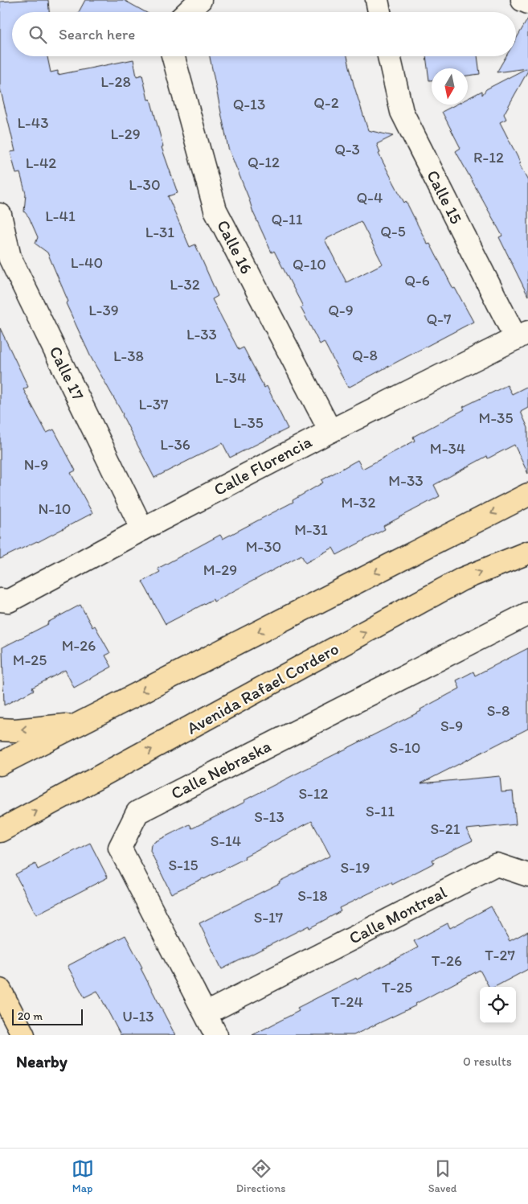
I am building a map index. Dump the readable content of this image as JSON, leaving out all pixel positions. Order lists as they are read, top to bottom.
{
  "streets": {
    "main road": ["Avenida Rafael Cordero"],
    "street": [
      "Calle 15",
      "Calle 16",
      "Calle 17",
      "Calle Florencia",
      "Calle Nebraska",
      "Calle Montreal"
    ]
  },
  "crossings": [
    ["Calle 15", "Calle Florencia"],
    ["Calle 16", "Calle Florencia"],
    ["Calle 17", "Calle Florencia"],
    ["Calle Nebraska", "Calle Montreal"]
  ],
  "house_numbers": [
    "L-28",
    "Q-2",
    "Q-13",
    "L-43",
    "L-29",
    "Q-3",
    "R-12",
    "Q-12",
    "L-42",
    "L-30",
    "Q-4",
    "L-41",
    "Q-11",
    "Q-5",
    "L-31",
    "L-40",
    "Q-10",
    "Q-6",
    "L-32",
    "L-39",
    "Q-9",
    "Q-7",
    "L-33",
    "Q-8",
    "L-38",
    "L-34",
    "L-37",
    "M-35",
    "L-35",
    "L-36",
    "M-34",
    "N-9",
    "M-33",
    "M-32",
    "N-10",
    "M-31",
    "M-30",
    "M-29",
    "M-26",
    "M-25",
    "S-8",
    "S-9",
    "S-10",
    "S-12",
    "S-11",
    "S-13",
    "S-21",
    "S-14",
    "S-15",
    "S-19",
    "S-18",
    "S-17",
    "T-27",
    "T-26",
    "T-25",
    "T-24",
    "U-13"
  ],
  "scale_bar": "20 m",
  "north": "bottom",
  "page": {
    "search": "Search here",
    "scale": "20 m",
    "heading": ["Nearby", "0 results"],
    "nav": ["Map", "Directions", "Saved"]
  }
}
